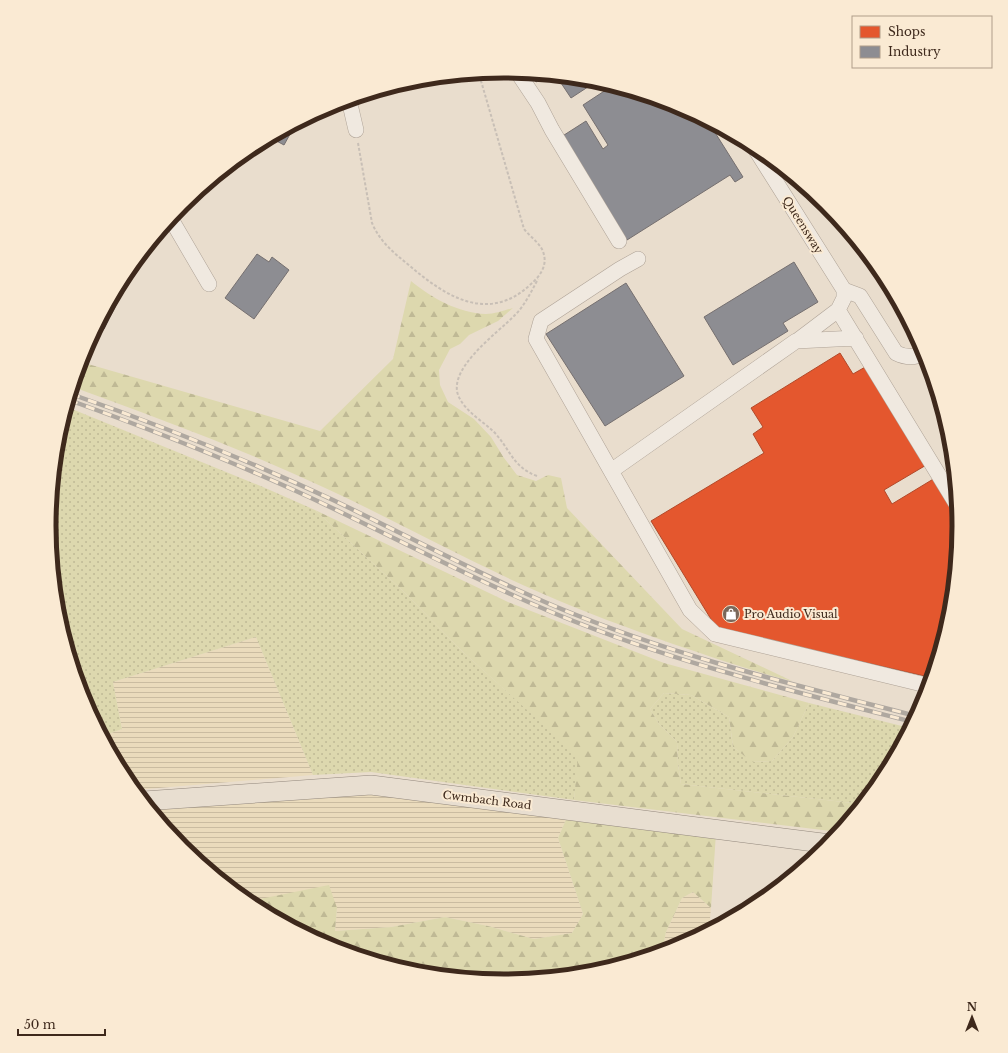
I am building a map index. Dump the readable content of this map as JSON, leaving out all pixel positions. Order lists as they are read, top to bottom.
{
  "streets": {
    "main road": ["Cwmbach Road"],
    "street": ["Queensway"]
  },
  "places": {
    "shop": ["Pro Audio Visual"]
  },
  "legend": ["Shops", "Industry"],
  "scale_bar": "50 m",
  "north": "top"
}
